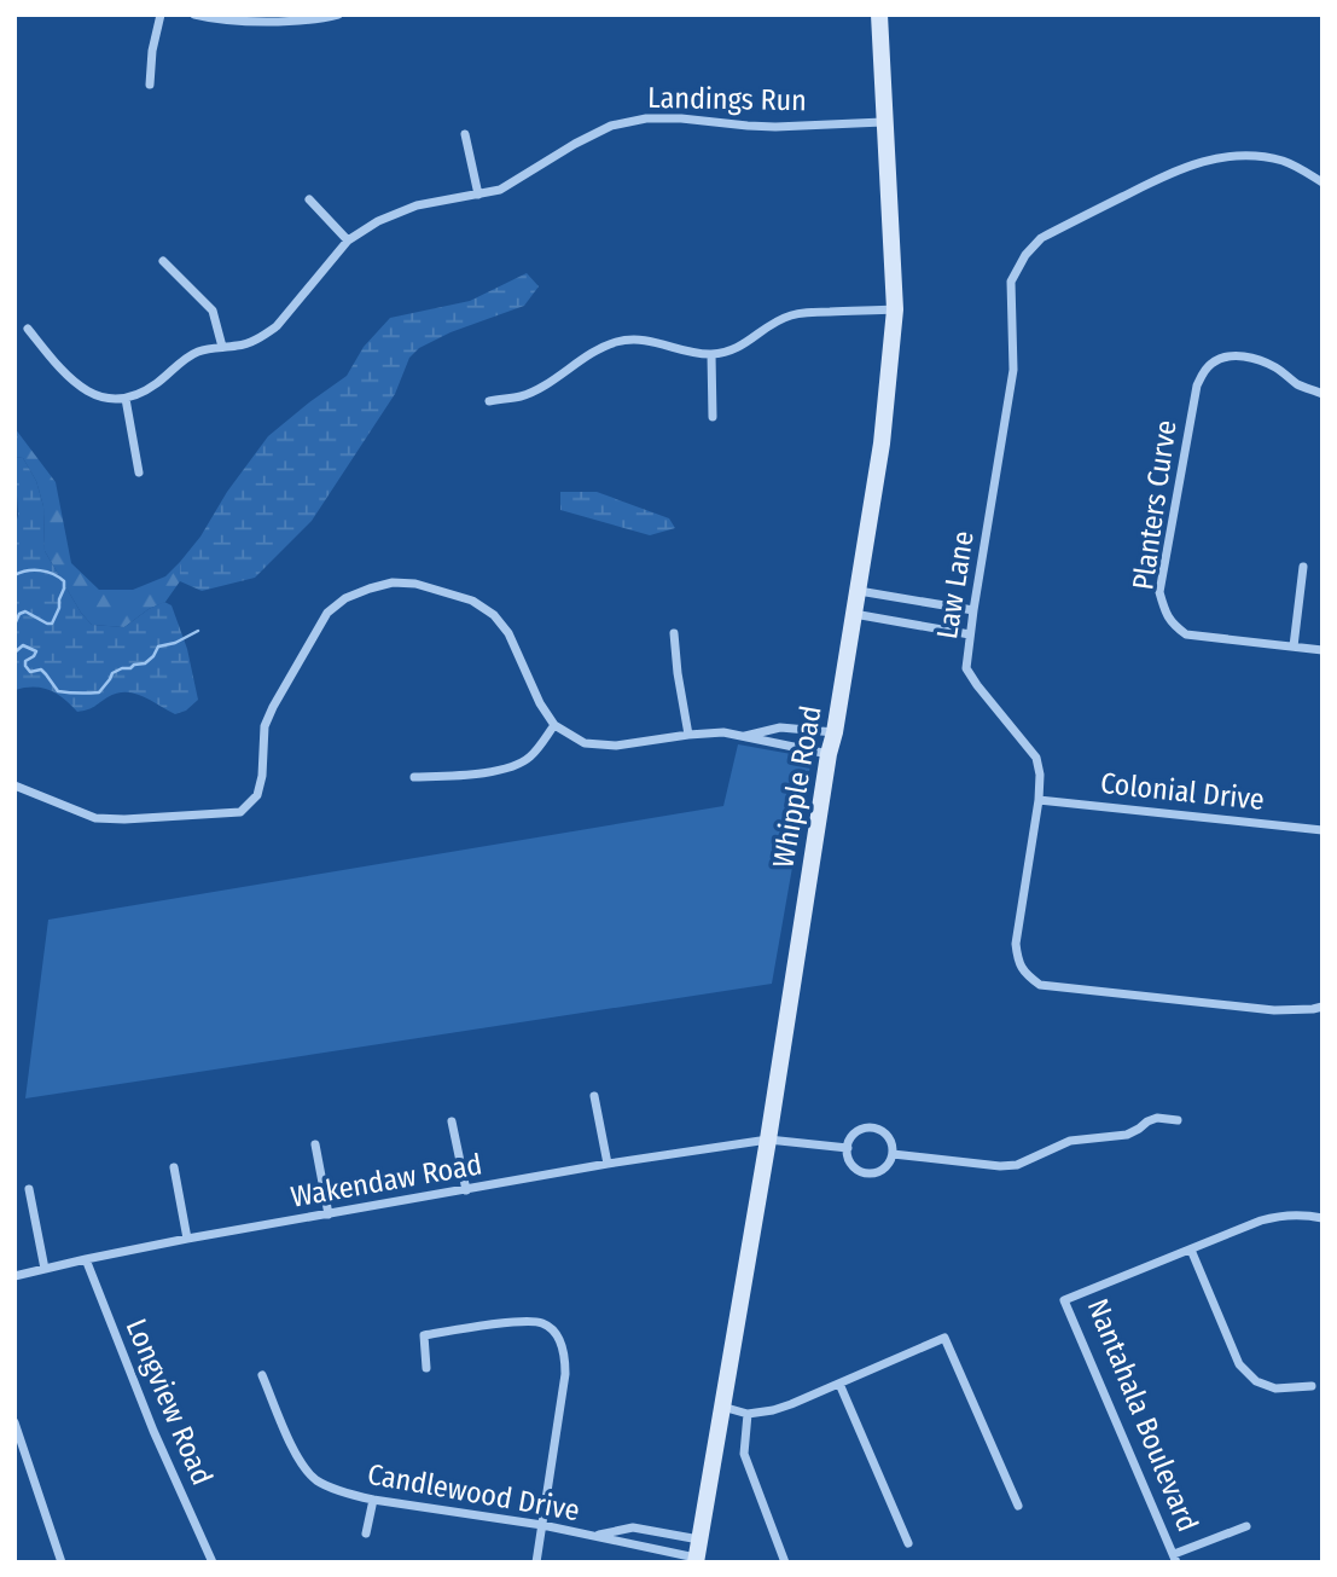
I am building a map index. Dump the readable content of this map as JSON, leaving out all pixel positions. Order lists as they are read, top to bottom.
{
  "streets": {
    "main road": ["Whipple Road"],
    "street": [
      "Landings Run",
      "Planters Curve",
      "Law Lane",
      "Colonial Drive",
      "Wakendaw Road",
      "Longview Road",
      "Nantahala Boulevard",
      "Candlewood Drive"
    ]
  },
  "crossings": [
    ["Landings Run", "Whipple Road"],
    ["Law Lane", "Colonial Drive"],
    ["Whipple Road", "Wakendaw Road"],
    ["Whipple Road", "Candlewood Drive"],
    ["Wakendaw Road", "Longview Road"]
  ]
}
